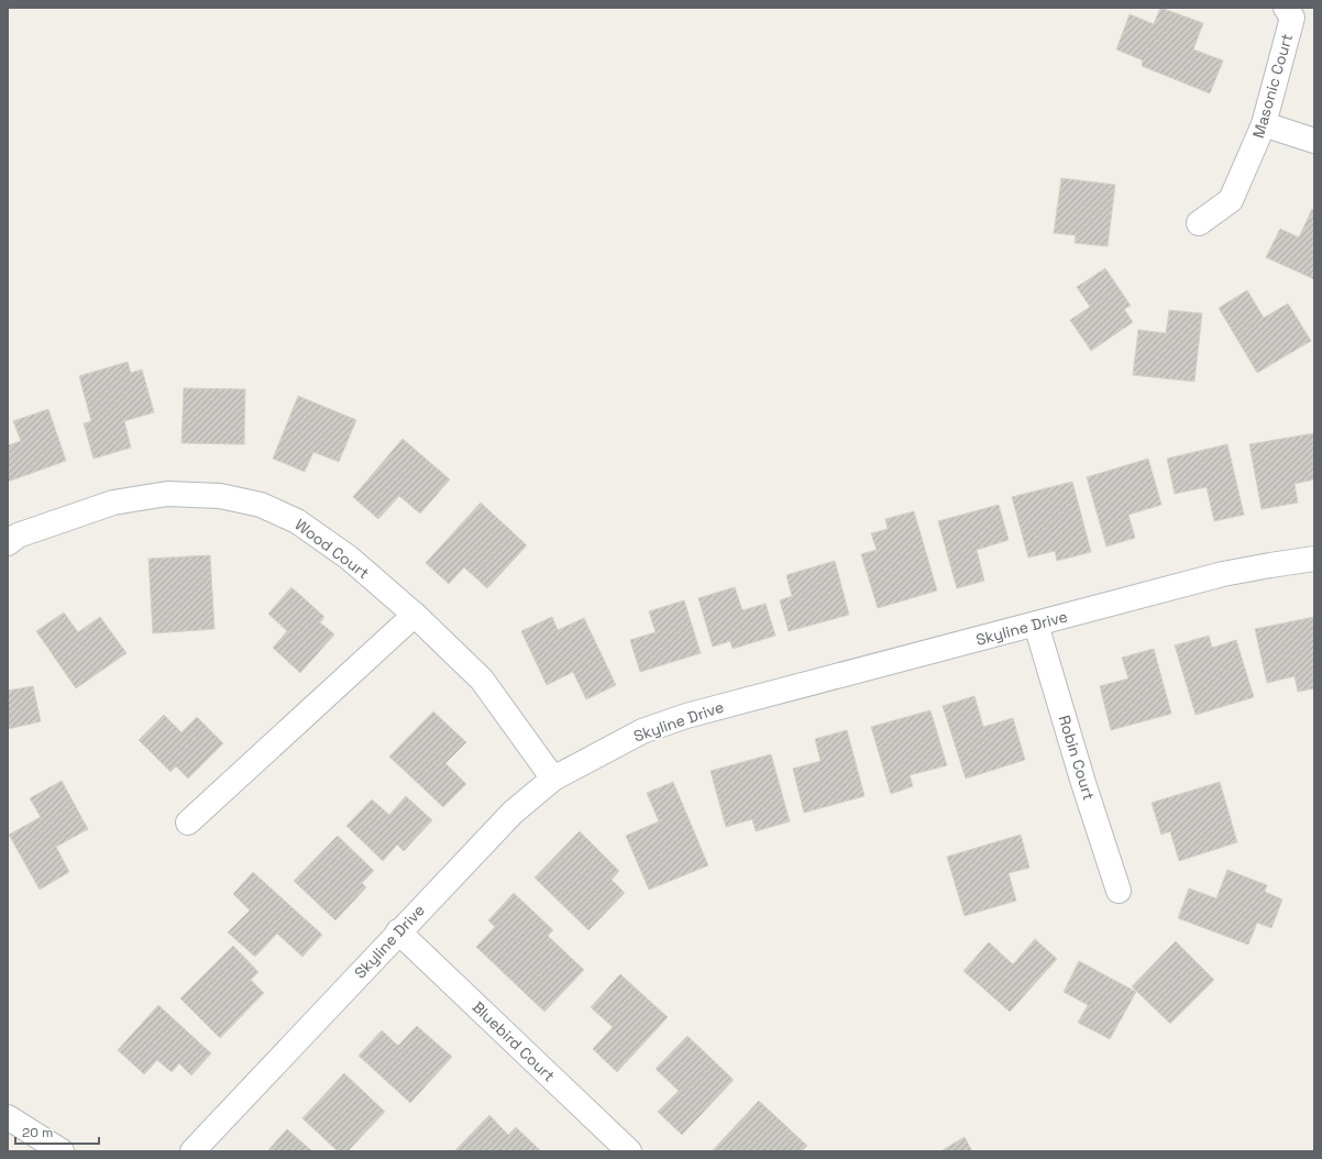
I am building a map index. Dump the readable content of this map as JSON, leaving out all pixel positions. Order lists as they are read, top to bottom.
{
  "streets": {
    "street": [
      "Masonic Court",
      "Wood Court",
      "Skyline Drive",
      "Robin Court",
      "Bluebird Court"
    ]
  },
  "crossings": [
    ["Wood Court", "Skyline Drive"],
    ["Skyline Drive", "Robin Court"],
    ["Skyline Drive", "Bluebird Court"]
  ],
  "scale_bar": "20 m"
}
